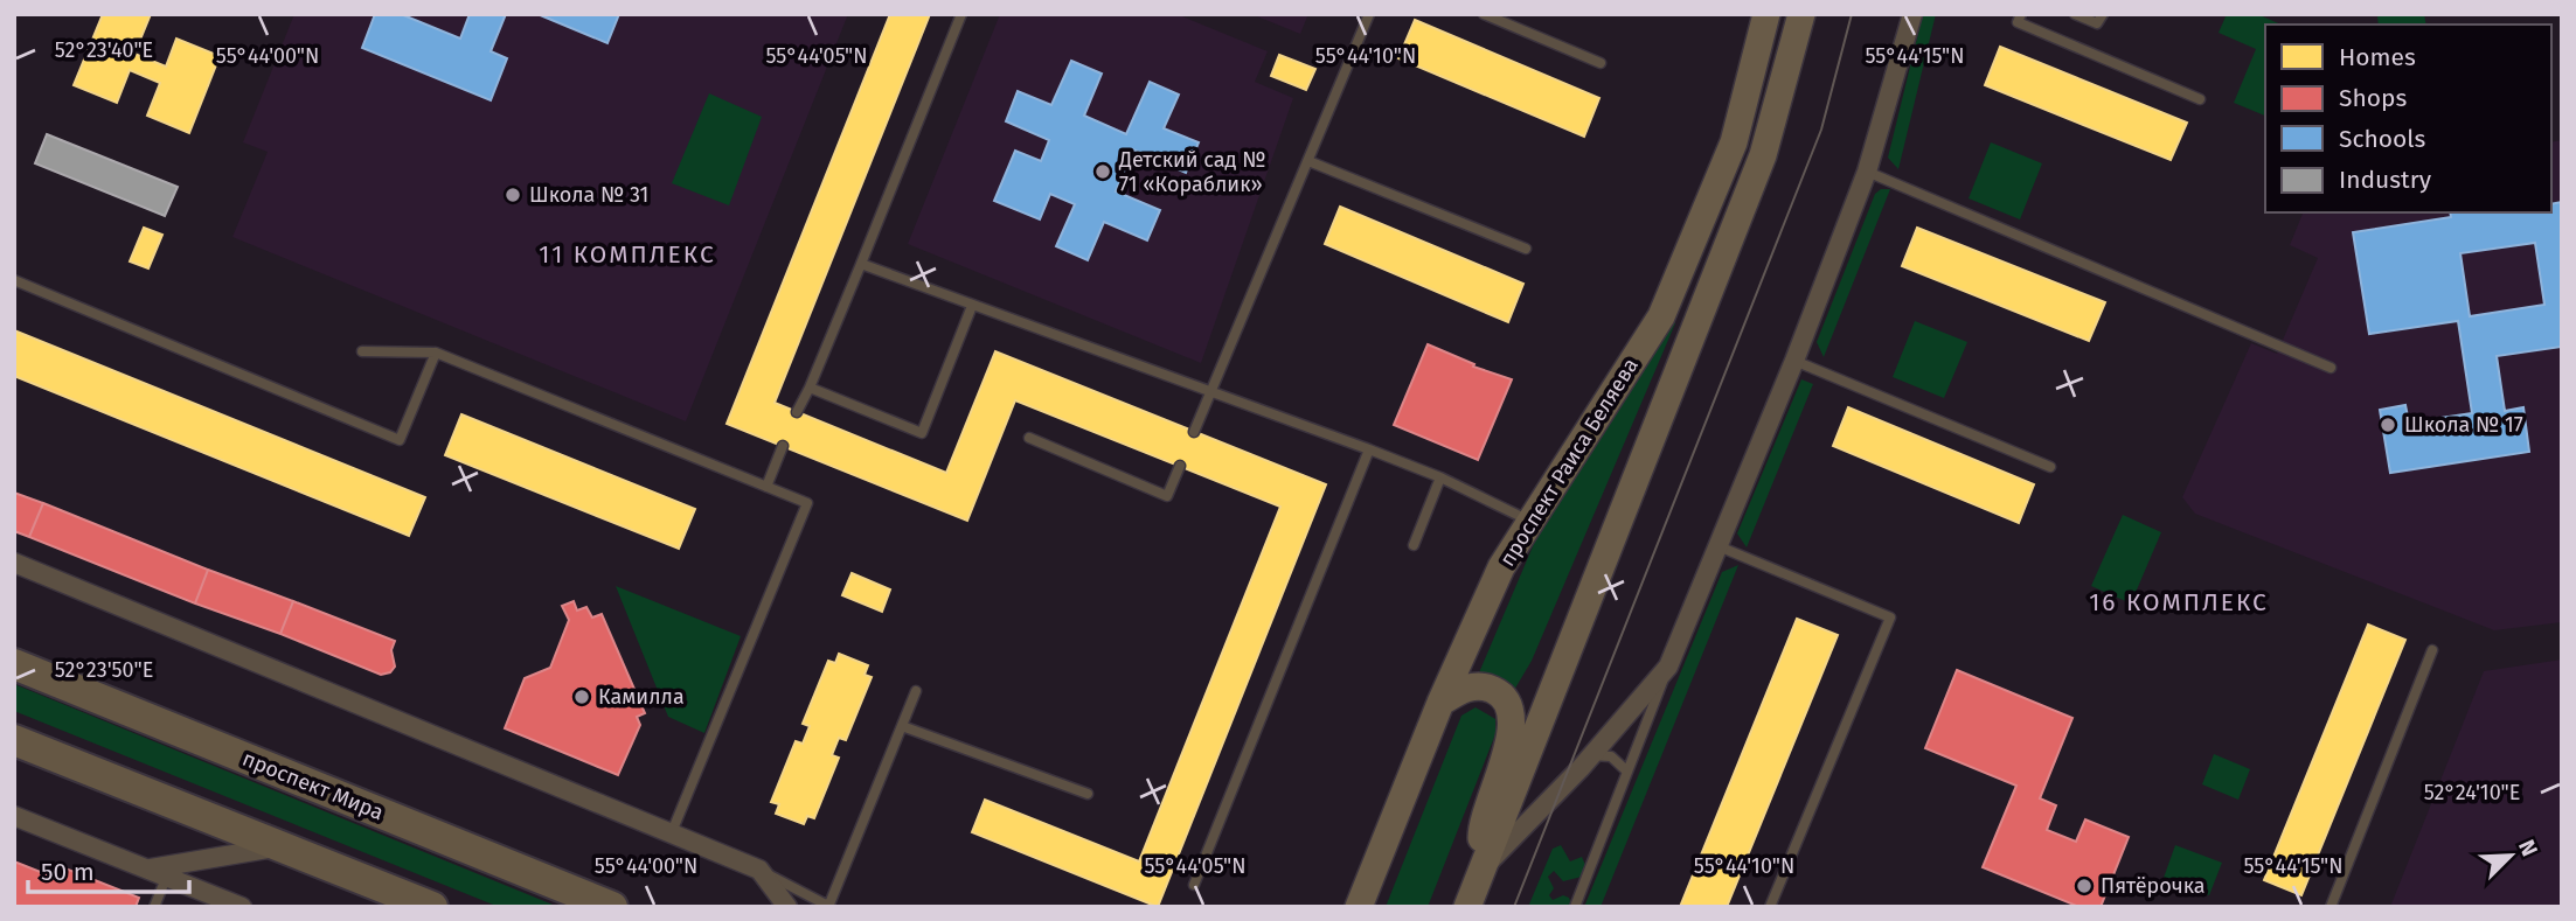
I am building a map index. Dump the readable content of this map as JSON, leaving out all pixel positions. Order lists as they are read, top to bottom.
{
  "streets": {
    "main road": ["проспект Мира"],
    "street": ["проспект Раиса Беляева"]
  },
  "districts": ["11 КОМПЛЕКС", "16 КОМПЛЕКС"],
  "places": [
    "Детский сад № 71 «Кораблик»",
    "Школа № 31",
    "Школа № 17",
    "Камилла",
    "Пятёрочка"
  ],
  "legend": [
    "Homes",
    "Shops",
    "Schools",
    "Industry"
  ],
  "scale_bar": "50 m",
  "north": "top right",
  "coordinates": [
    "52°23'40\"E",
    "55°44'00\"N",
    "55°44'05\"N",
    "55°44'10\"N",
    "55°44'15\"N",
    "52°23'50\"E",
    "52°24'10\"E"
  ]
}
